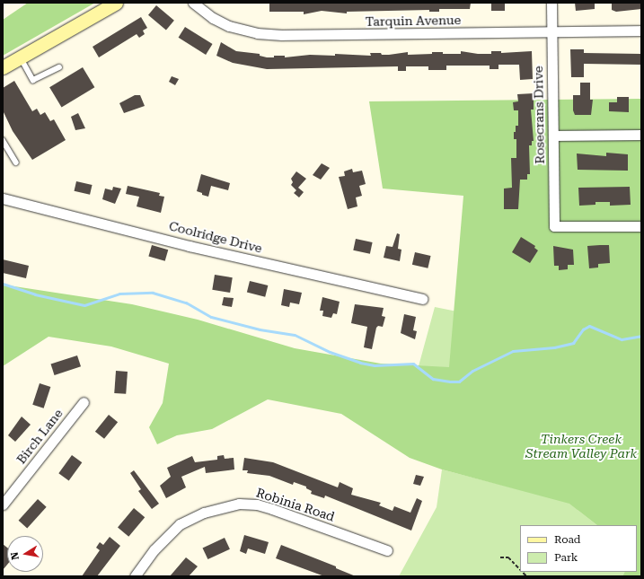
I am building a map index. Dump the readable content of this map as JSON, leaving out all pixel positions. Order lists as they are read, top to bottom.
{
  "streets": {
    "street": [
      "Tarquin Avenue",
      "Rosecrans Drive",
      "Coolridge Drive",
      "Birch Lane",
      "Robinia Road"
    ]
  },
  "crossings": [
    ["Tarquin Avenue", "Rosecrans Drive"]
  ],
  "parks": ["Tinkers Creek Stream Valley Park"],
  "legend": ["Road", "Park"],
  "north": "left"
}
